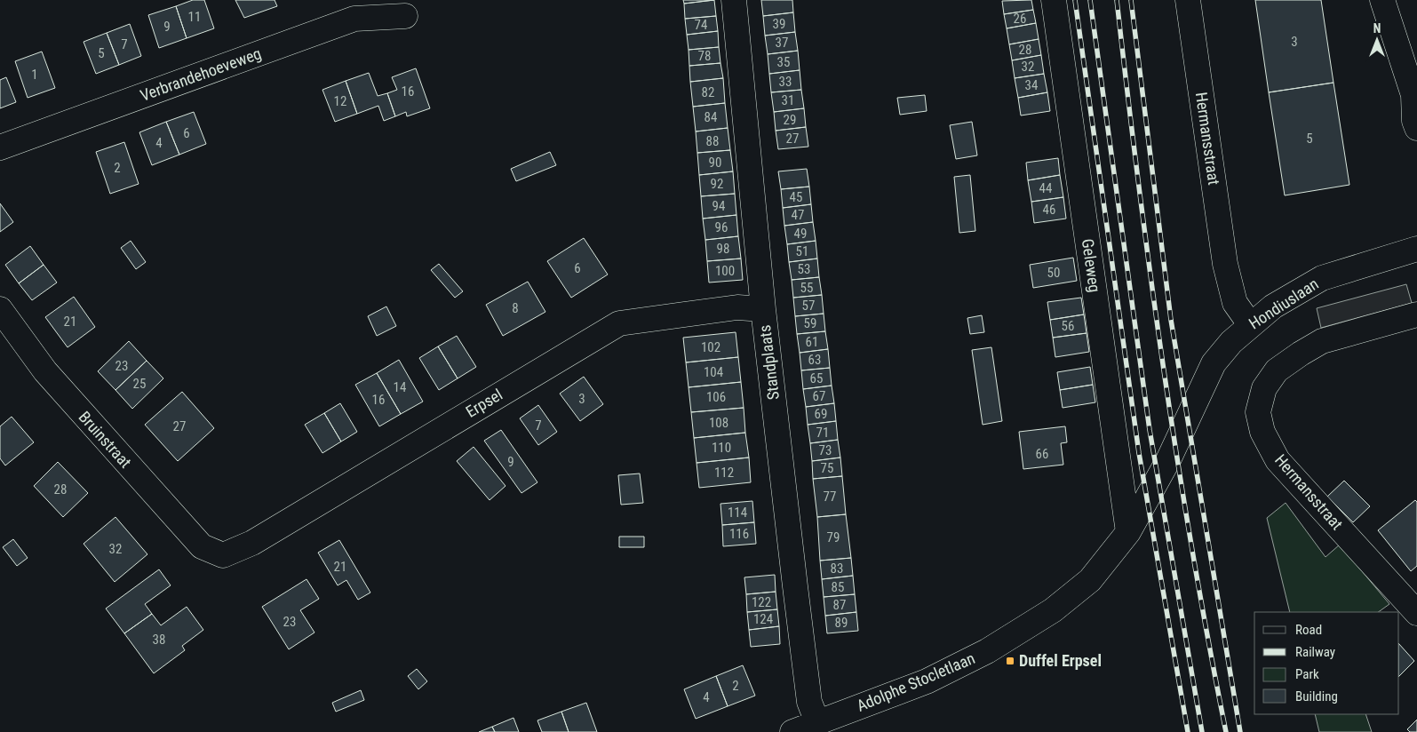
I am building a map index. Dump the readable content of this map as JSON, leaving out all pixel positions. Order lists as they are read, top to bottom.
{
  "streets": {
    "street": [
      "Verbrandehoeveweg",
      "Hermansstraat",
      "Geleweg",
      "Hondiuslaan",
      "Standplaats",
      "Erpsel",
      "Bruinstraat",
      "Adolphe Stocletlaan"
    ]
  },
  "crossings": [
    ["Hermansstraat", "Hondiuslaan"],
    ["Geleweg", "Adolphe Stocletlaan"],
    ["Hondiuslaan", "Adolphe Stocletlaan"],
    ["Standplaats", "Erpsel"],
    ["Standplaats", "Adolphe Stocletlaan"],
    ["Erpsel", "Bruinstraat"]
  ],
  "places": {
    "transit": ["Duffel Erpsel"]
  },
  "house_numbers": [
    "11",
    "26",
    "39",
    "74",
    "9",
    "3",
    "37",
    "7",
    "28",
    "5",
    "78",
    "35",
    "32",
    "1",
    "33",
    "34",
    "16",
    "82",
    "31",
    "12",
    "84",
    "29",
    "6",
    "27",
    "5",
    "88",
    "4",
    "90",
    "2",
    "92",
    "44",
    "45",
    "94",
    "46",
    "47",
    "96",
    "49",
    "98",
    "51",
    "6",
    "53",
    "100",
    "50",
    "55",
    "57",
    "8",
    "21",
    "59",
    "56",
    "61",
    "102",
    "63",
    "23",
    "104",
    "65",
    "25",
    "14",
    "67",
    "106",
    "3",
    "16",
    "69",
    "108",
    "7",
    "27",
    "71",
    "110",
    "73",
    "66",
    "9",
    "75",
    "112",
    "28",
    "77",
    "114",
    "116",
    "79",
    "32",
    "21",
    "83",
    "85",
    "122",
    "87",
    "124",
    "23",
    "89",
    "38",
    "2",
    "4"
  ],
  "legend": [
    "Road",
    "Railway",
    "Park",
    "Building"
  ],
  "north": "top"
}
